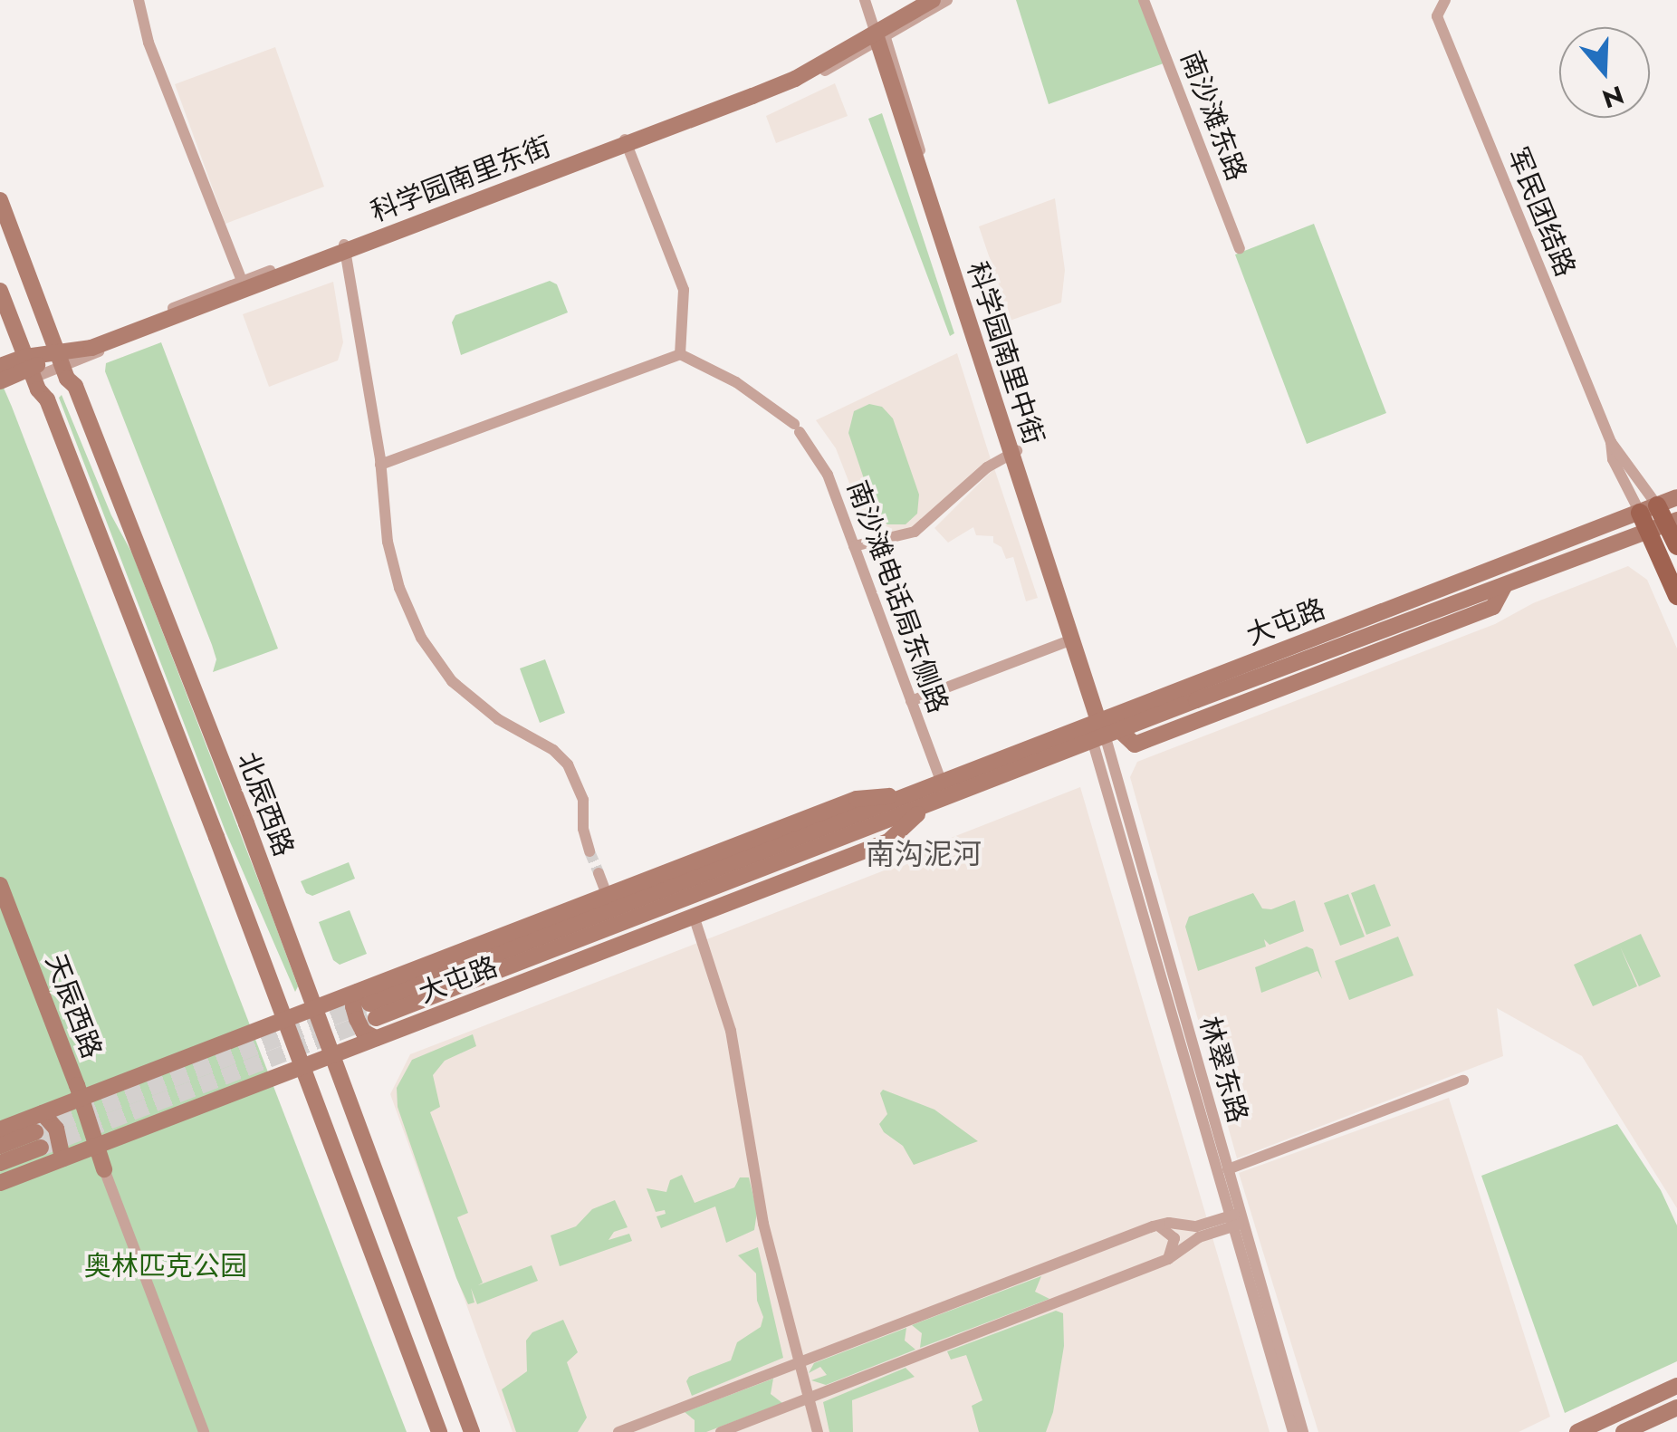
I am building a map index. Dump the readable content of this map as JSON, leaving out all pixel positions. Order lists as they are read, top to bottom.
{
  "streets": {
    "main road": [
      "科学园南里东街",
      "科学园南里中街",
      "大屯路",
      "北辰西路",
      "天辰西路"
    ],
    "street": [
      "南沙滩东路",
      "军民团结路",
      "南沙滩电话局东侧路",
      "林翠东路"
    ]
  },
  "crossings": [
    ["科学园南里东街", "科学园南里中街"],
    ["科学园南里东街", "北辰西路"],
    ["军民团结路", "大屯路"],
    ["科学园南里中街", "大屯路"],
    ["科学园南里中街", "林翠东路"],
    ["南沙滩电话局东侧路", "大屯路"],
    ["大屯路", "北辰西路"],
    ["大屯路", "天辰西路"],
    ["大屯路", "林翠东路"]
  ],
  "districts": ["南沟泥河"],
  "parks": ["奥林匹克公园"],
  "north": "bottom"
}
